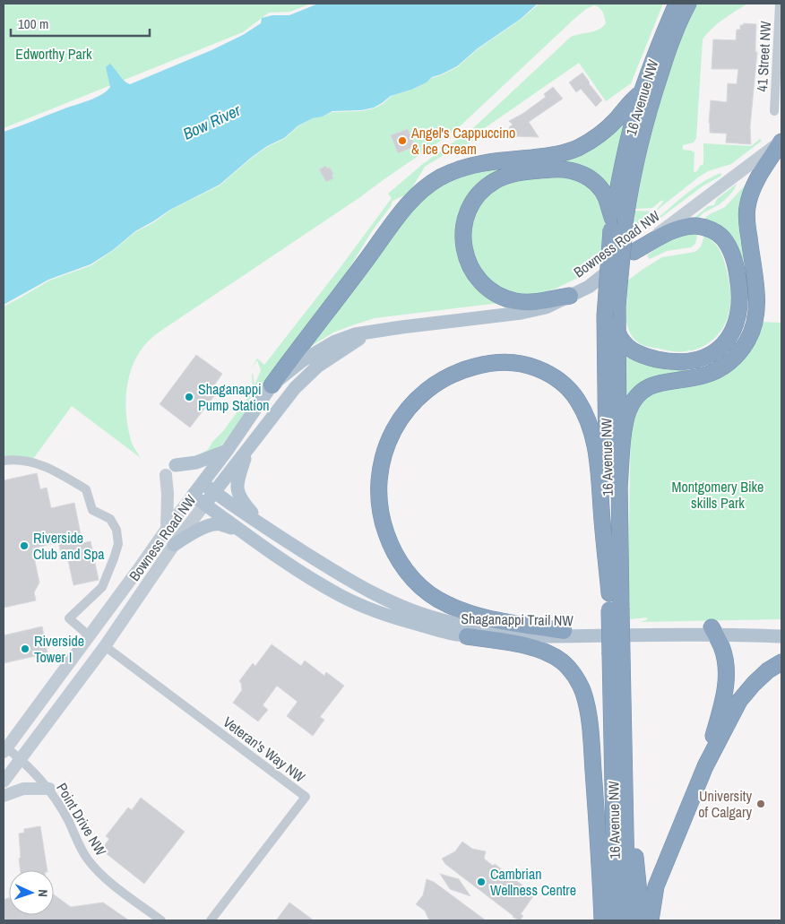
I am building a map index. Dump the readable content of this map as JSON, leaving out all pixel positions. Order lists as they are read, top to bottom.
{
  "streets": {
    "highway": ["16 Avenue NW"],
    "main road": ["Bowness Road NW", "Shaganappi Trail NW"],
    "street": ["41 Street NW", "Veteran's Way NW", "Point Drive NW"]
  },
  "crossings": [
    ["Bowness Road NW", "Shaganappi Trail NW"],
    ["Bowness Road NW", "Veteran's Way NW"],
    ["Bowness Road NW", "Point Drive NW"]
  ],
  "water": ["Bow River"],
  "parks": ["Edworthy Park", "Montgomery Bike skills Park"],
  "places": [
    "Angel's Cappuccino & Ice Cream",
    "Shaganappi Pump Station",
    "Riverside Club and Spa",
    "Riverside Tower I",
    "University of Calgary",
    "Cambrian Wellness Centre"
  ],
  "scale_bar": "100 m",
  "north": "right"
}
